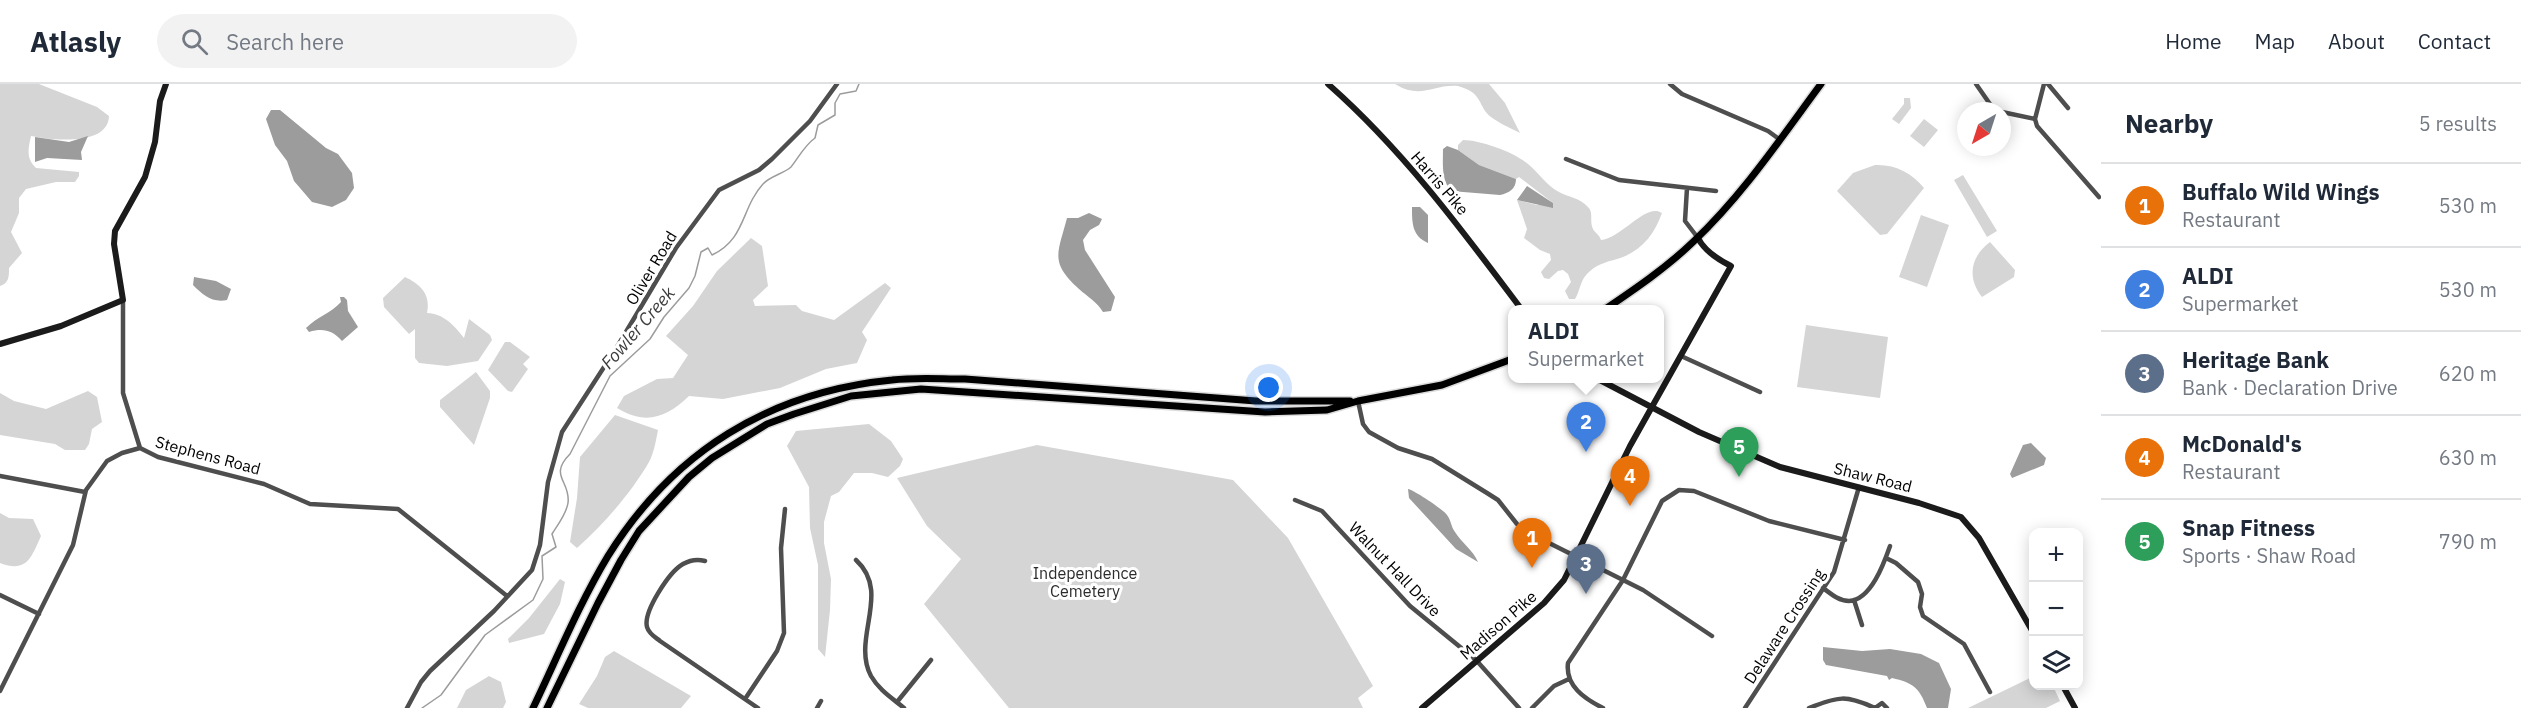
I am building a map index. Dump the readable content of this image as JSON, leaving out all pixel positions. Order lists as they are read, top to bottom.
{
  "streets": {
    "main road": [
      "Harris Pike",
      "Stephens Road",
      "Shaw Road",
      "Madison Pike"
    ],
    "street": ["Oliver Road", "Walnut Hall Drive", "Delaware Crossing"]
  },
  "crossings": [
    ["Oliver Road", "Stephens Road"],
    ["Shaw Road", "Madison Pike"],
    ["Shaw Road", "Delaware Crossing"],
    ["Walnut Hall Drive", "Madison Pike"]
  ],
  "water": ["Fowler Creek"],
  "parks": ["Independence Cemetery"],
  "north": "bottom left",
  "page": {
    "header": "Atlasly",
    "search": "Search here",
    "nav": [
      "Home",
      "Map",
      "About",
      "Contact"
    ],
    "heading": ["Nearby", "5 results"],
    "list": [
      {
        "mark": "1",
        "name": "Buffalo Wild Wings",
        "note": "Restaurant",
        "value": "530 m"
      },
      {
        "mark": "2",
        "name": "ALDI",
        "note": "Supermarket",
        "value": "530 m"
      },
      {
        "mark": "3",
        "name": "Heritage Bank",
        "note": "Bank · Declaration Drive",
        "value": "620 m"
      },
      {
        "mark": "4",
        "name": "McDonald's",
        "note": "Restaurant",
        "value": "630 m"
      },
      {
        "mark": "5",
        "name": "Snap Fitness",
        "note": "Sports · Shaw Road",
        "value": "790 m"
      }
    ],
    "popup": ["ALDI", "Supermarket"],
    "pins": [
      "2",
      "5",
      "4",
      "1",
      "3"
    ],
    "map_buttons": ["+", "−"]
  }
}
